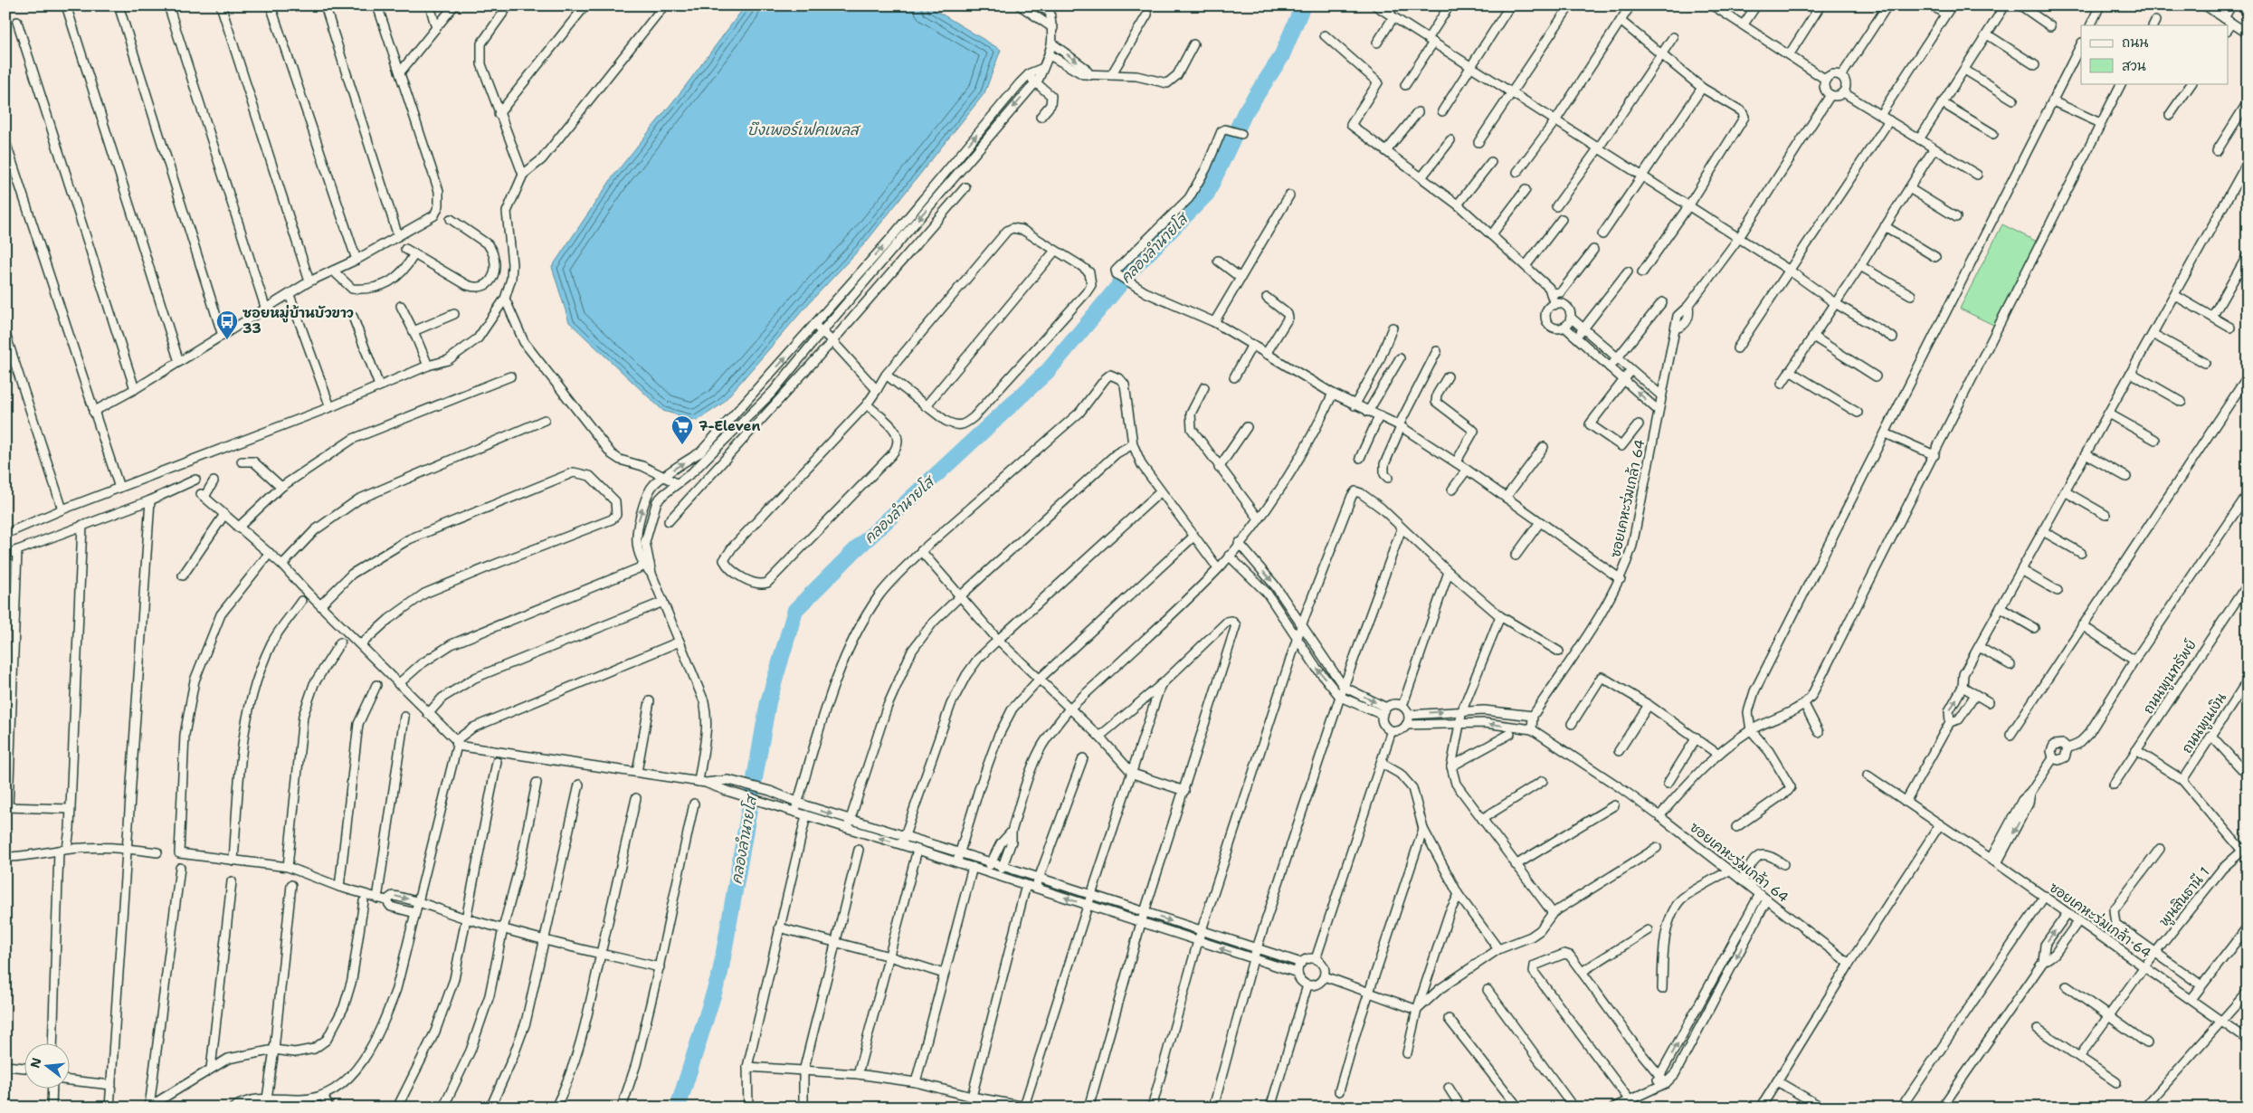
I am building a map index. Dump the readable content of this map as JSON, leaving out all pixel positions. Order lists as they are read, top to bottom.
{
  "streets": {
    "street": [
      "ซอยเคหะร่มเกล้า 64",
      "ถนนพูนทรัพย์",
      "ถนนพูนเงิน",
      "พูนสินธานี 1"
    ]
  },
  "crossings": [
    ["ซอยเคหะร่มเกล้า 64", "พูนสินธานี 1"]
  ],
  "water": ["บึงเพอร์เฟคเพลส", "คลองลำนายโส"],
  "places": {
    "bus stop": ["ซอยหมู่บ้านบัวขาว 33"],
    "supermarket": ["7-Eleven"]
  },
  "legend": ["ถนน", "สวน"],
  "north": "left"
}
